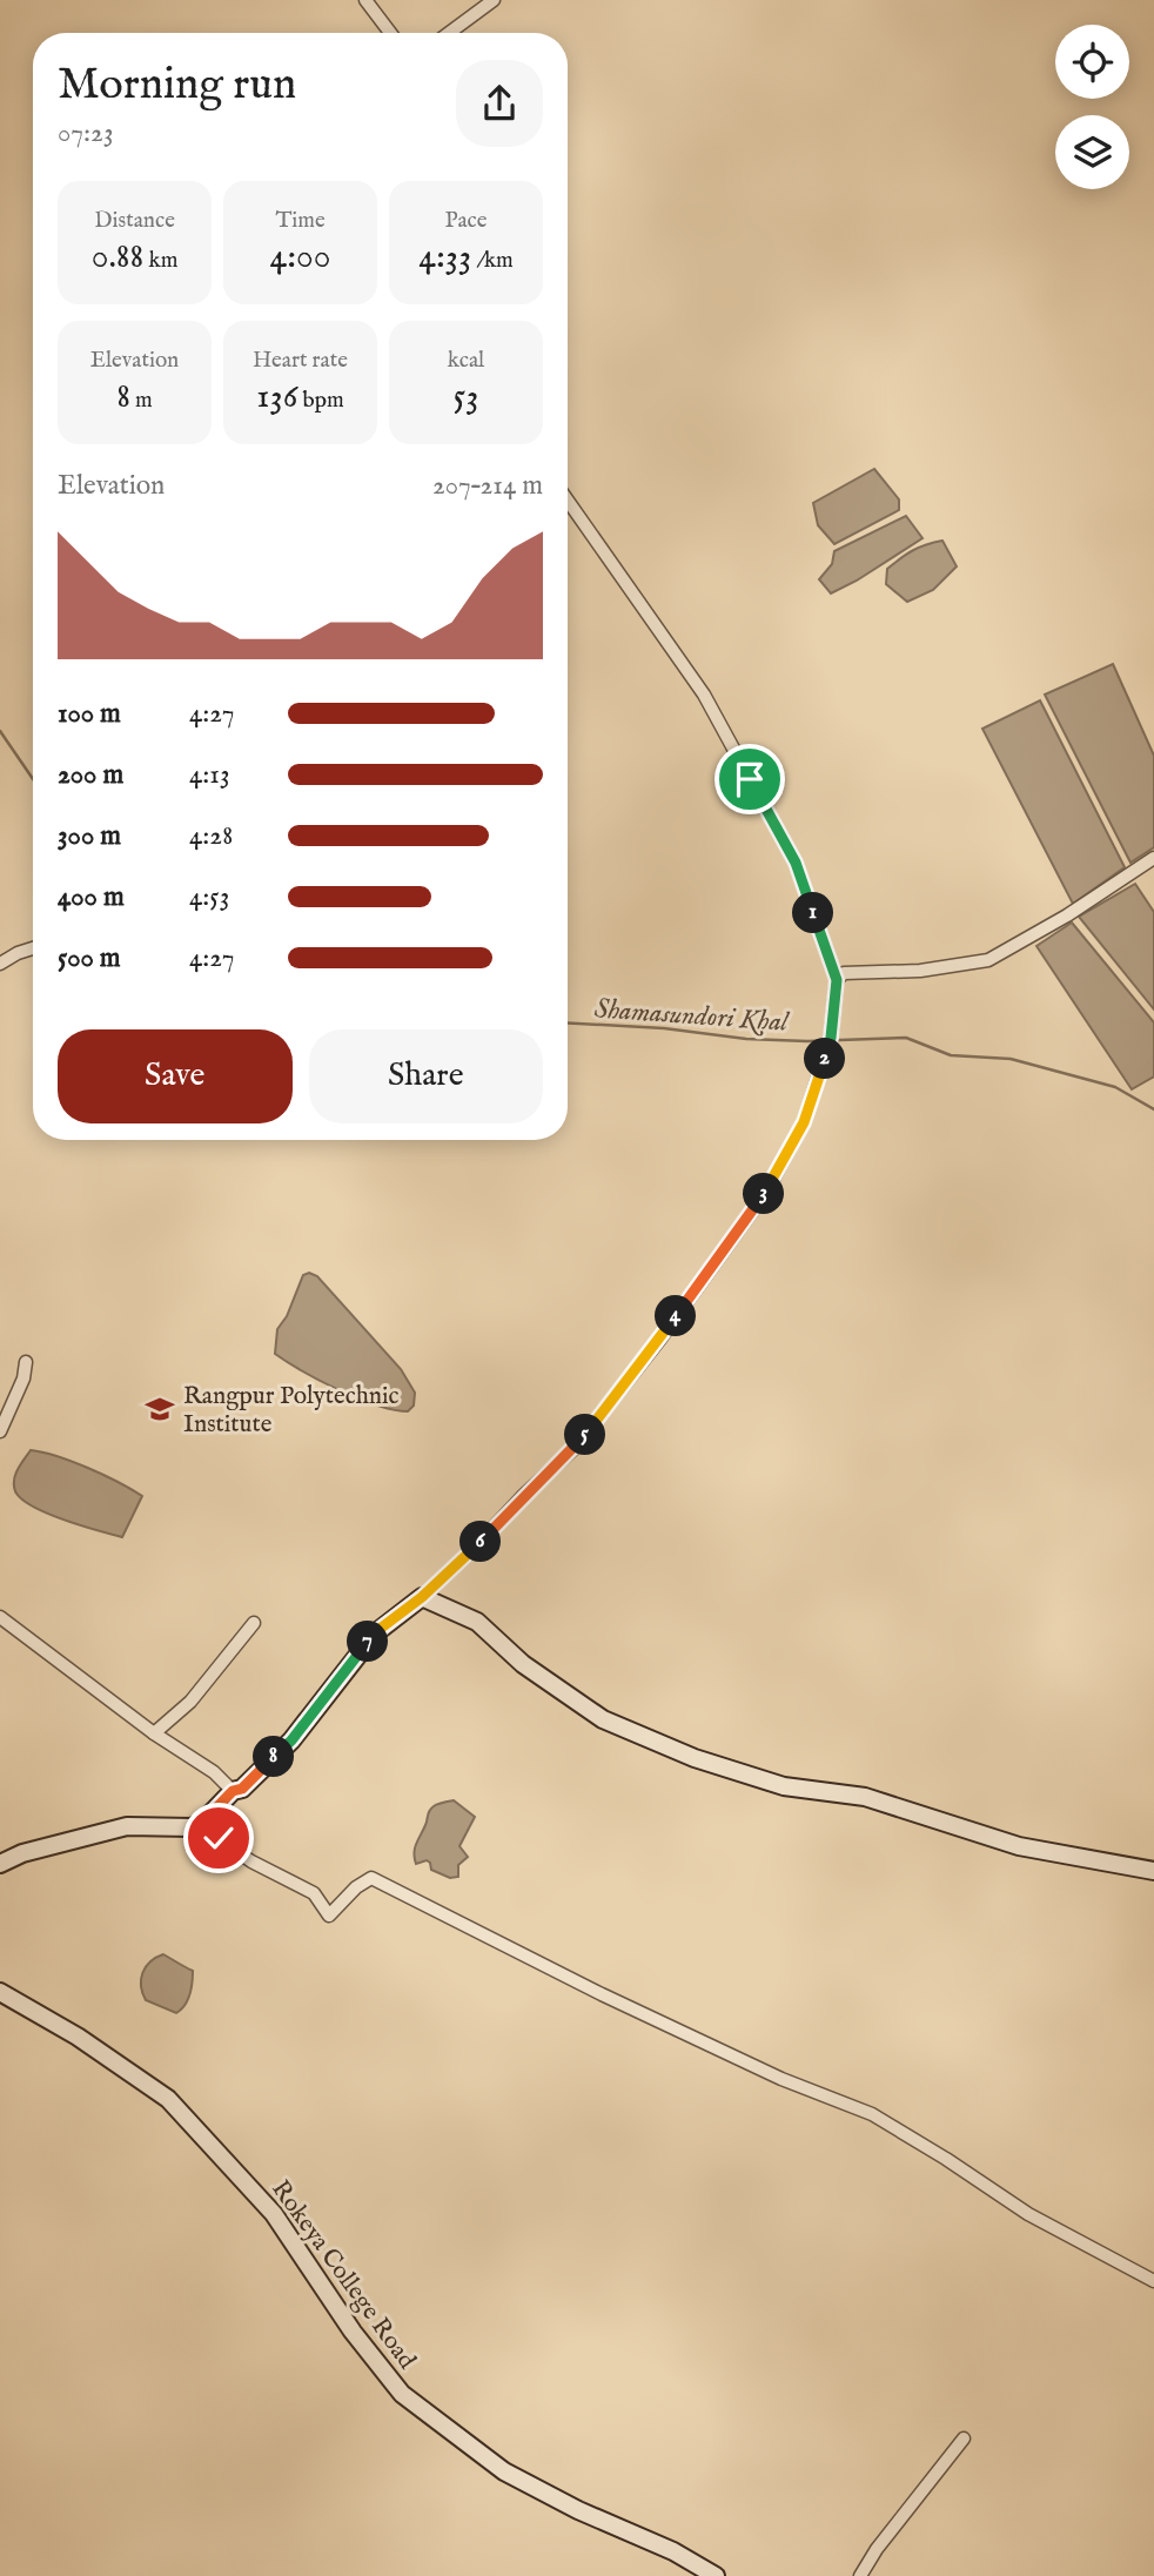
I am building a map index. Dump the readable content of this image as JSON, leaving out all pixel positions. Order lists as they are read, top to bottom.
{
  "streets": {
    "main road": ["Rokeya College Road"]
  },
  "water": ["Shamasundori Khal"],
  "places": {
    "school or university": ["Rangpur Polytechnic Institute"]
  },
  "page": {
    "heading": ["Morning run", "07:23"],
    "stats": [
      ["Distance", "0.88 km"],
      ["Time", "4:00"],
      ["Pace", "4:33 /km"],
      ["Elevation", "8 m"],
      ["Heart rate", "136 bpm"],
      ["kcal", "53"]
    ],
    "chart": ["Elevation", "207–214 m"],
    "list": [
      {
        "name": "100 m",
        "note": "4:27"
      },
      {
        "name": "200 m",
        "note": "4:13"
      },
      {
        "name": "300 m",
        "note": "4:28"
      },
      {
        "name": "400 m",
        "note": "4:53"
      },
      {
        "name": "500 m",
        "note": "4:27"
      }
    ],
    "pins": [
      "1",
      "2",
      "3",
      "4",
      "5",
      "6",
      "7",
      "8"
    ],
    "buttons": ["Save", "Share"]
  }
}
